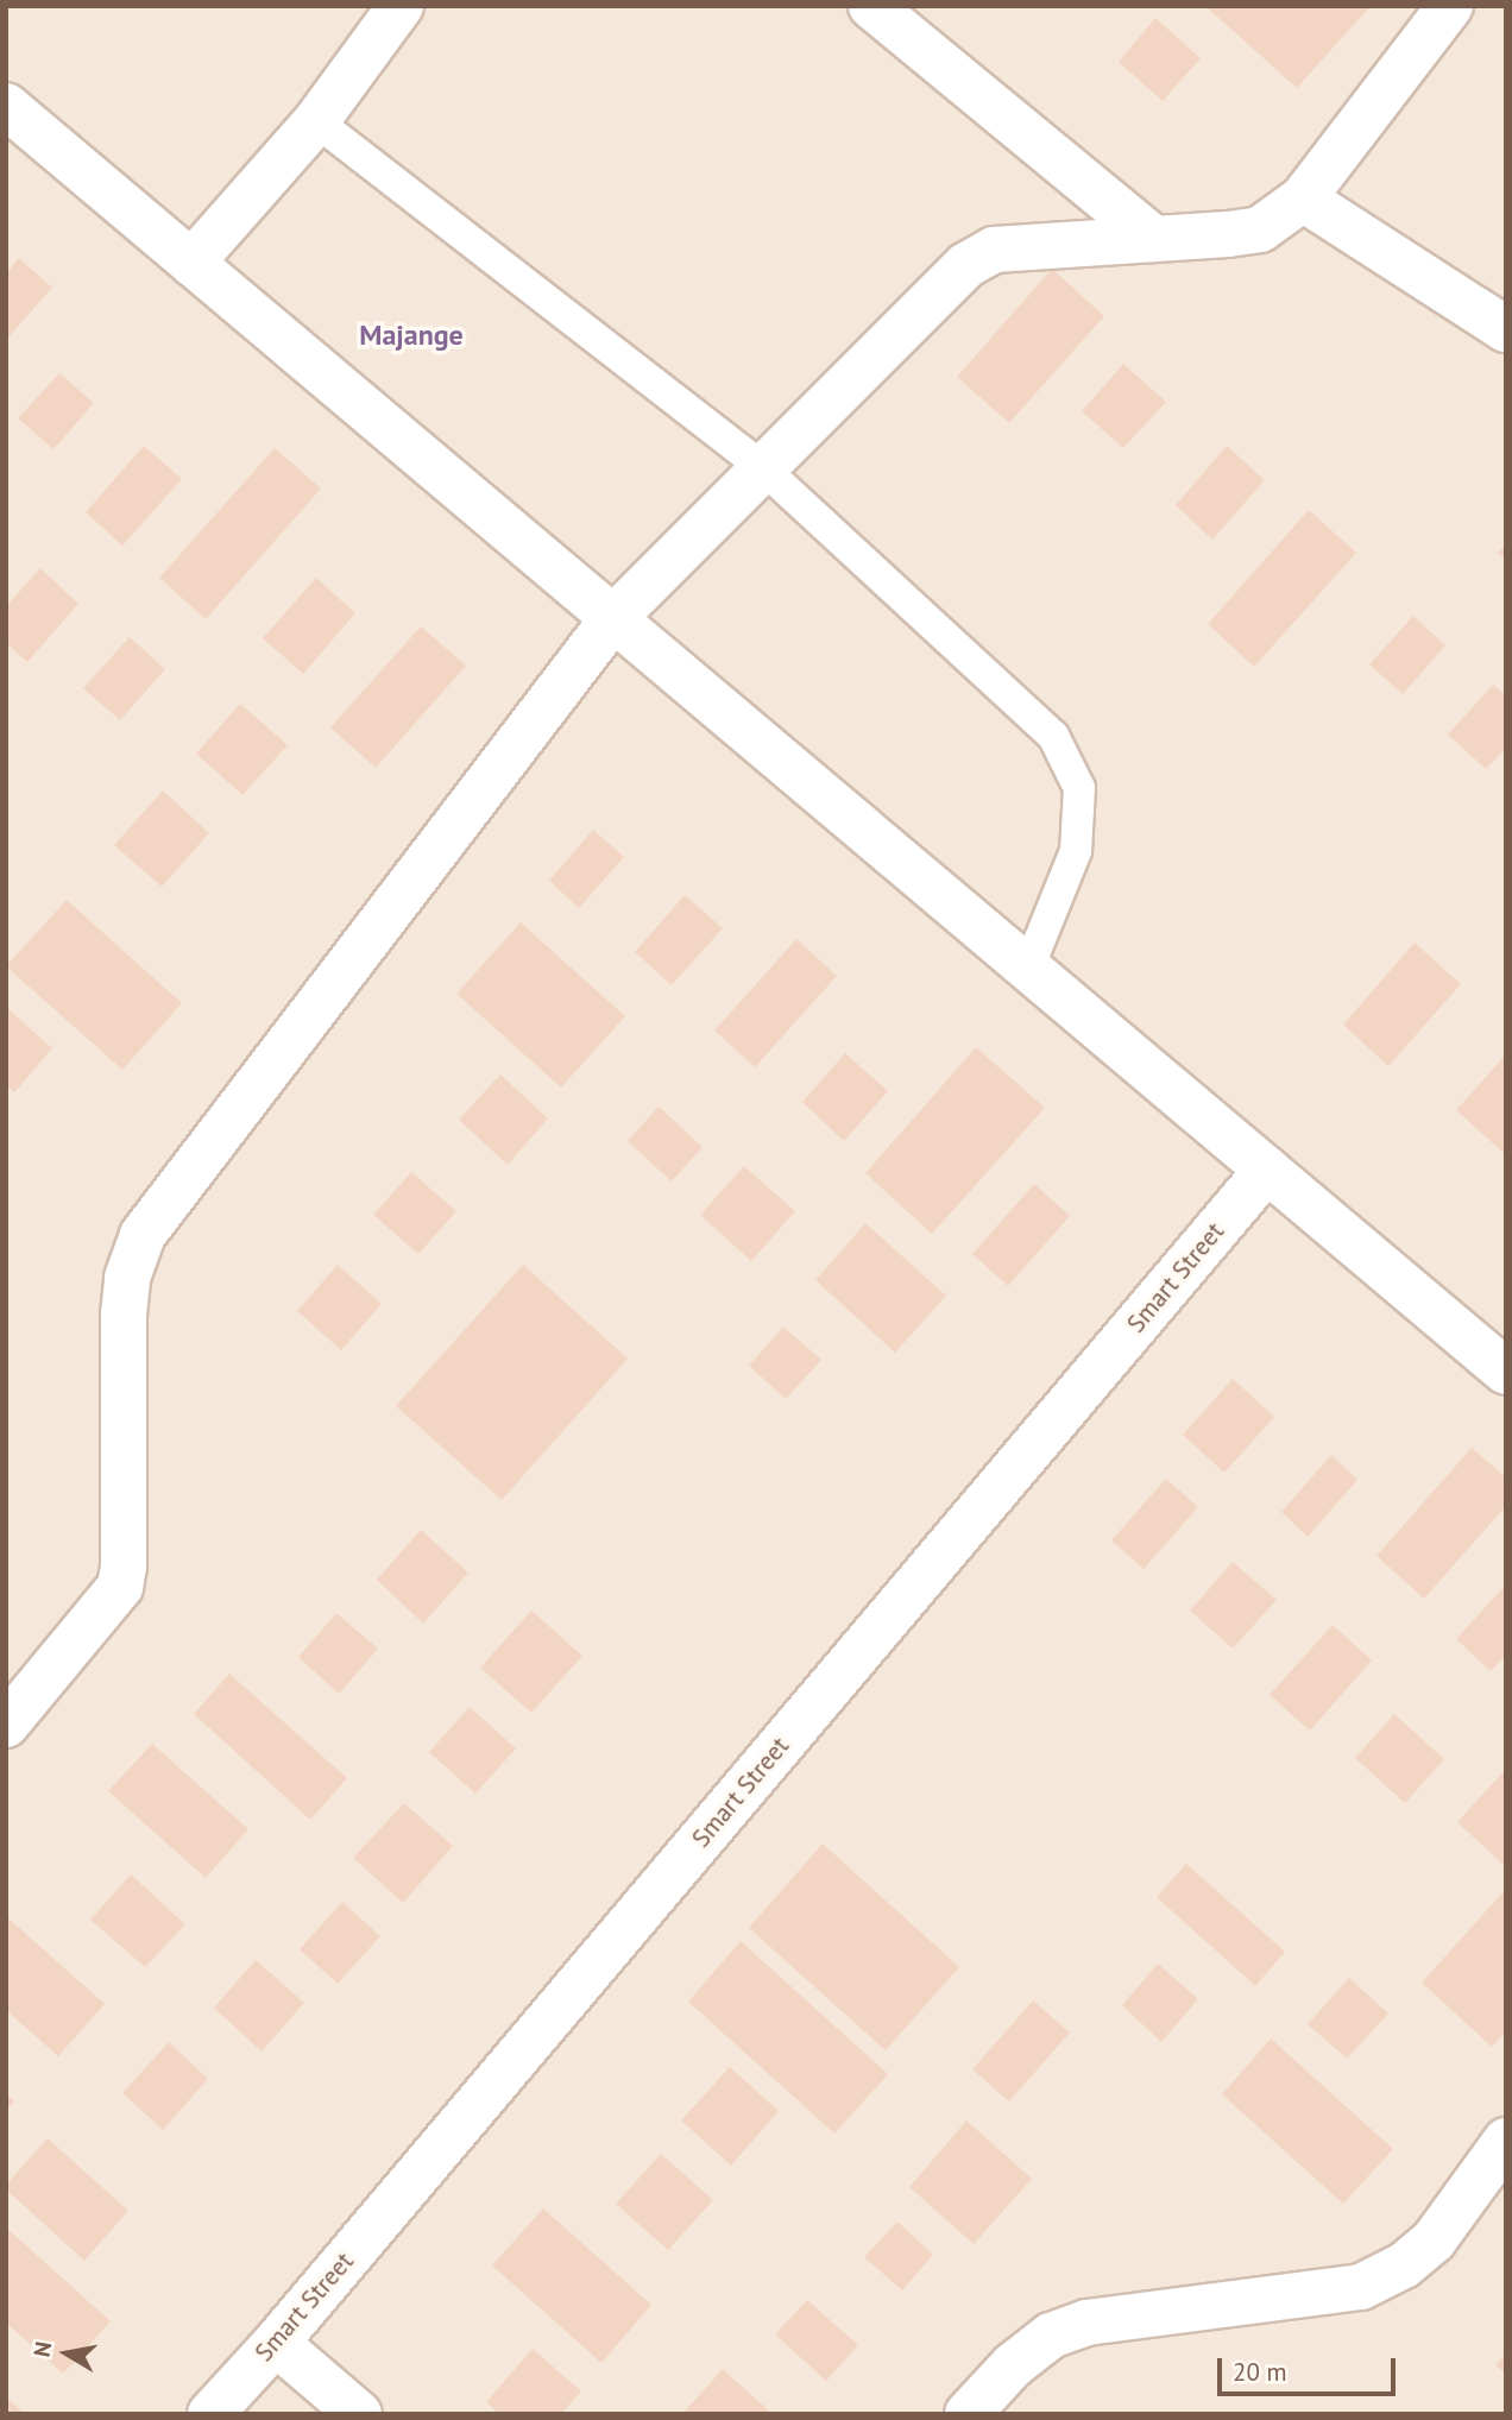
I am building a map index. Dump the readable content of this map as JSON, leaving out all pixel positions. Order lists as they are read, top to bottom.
{
  "streets": {
    "street": ["Smart Street"]
  },
  "districts": ["Majange"],
  "scale_bar": "20 m",
  "north": "left"
}
